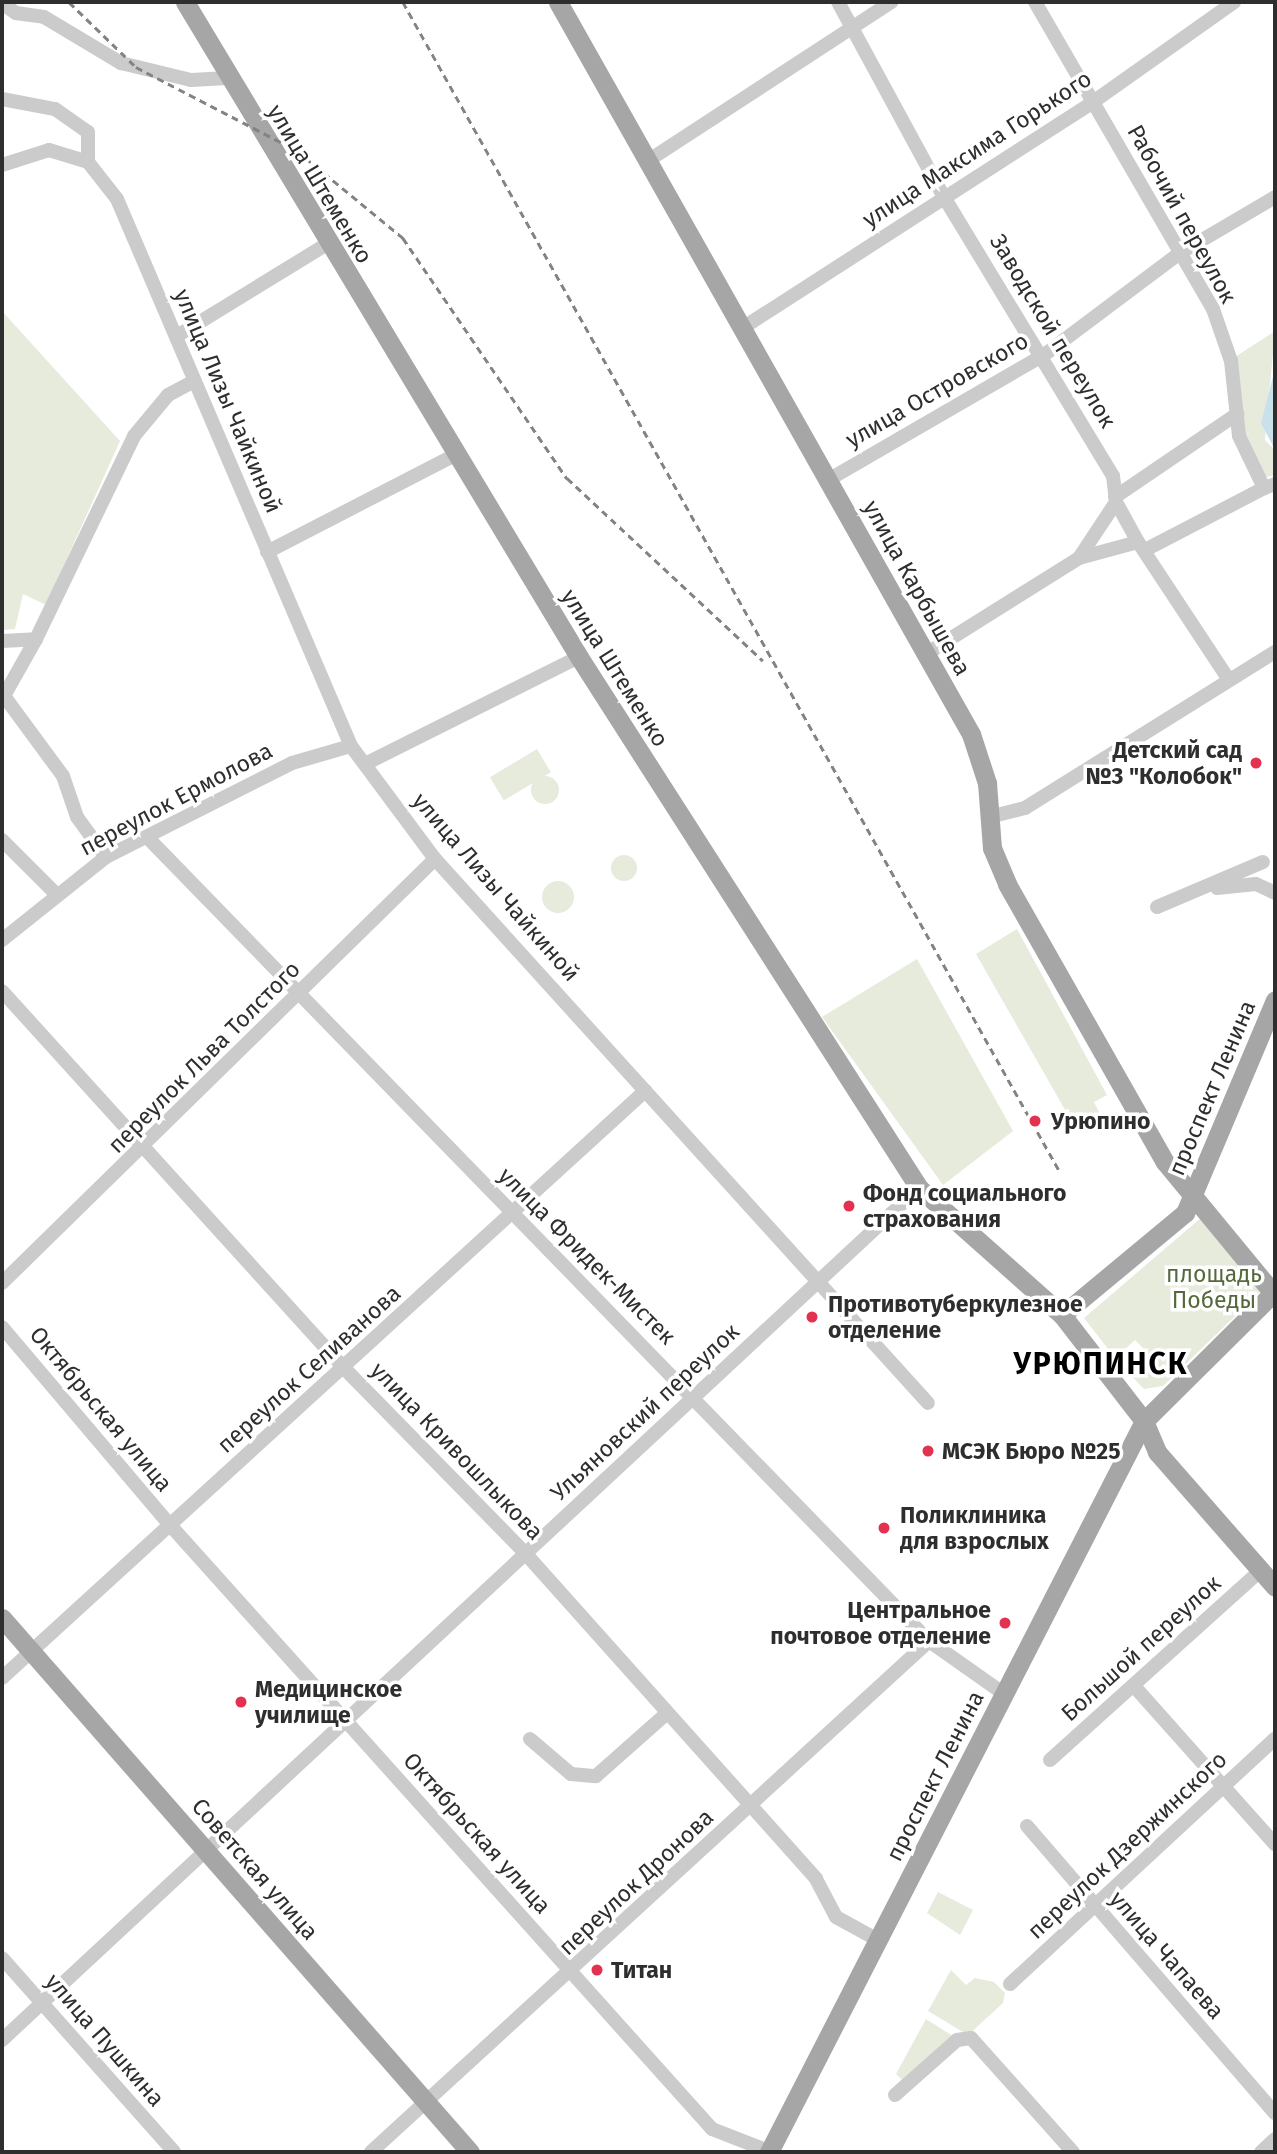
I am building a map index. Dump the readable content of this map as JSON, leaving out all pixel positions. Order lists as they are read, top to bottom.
{
  "streets": {
    "main road": [
      "улица Штеменко",
      "улица Карбышева",
      "проспект Ленина",
      "Советская улица"
    ],
    "street": [
      "улица Максима Горького",
      "Рабочий переулок",
      "Заводской переулок",
      "улица Островского",
      "улица Лизы Чайкиной",
      "переулок Ермолова",
      "переулок Льва Толстого",
      "улица Фридек-Мистек",
      "переулок Селиванова",
      "Октябрьская улица",
      "Ульяновский переулок",
      "улица Кривошлыкова",
      "Большой переулок",
      "переулок Дзержинского",
      "переулок Дронова",
      "улица Чапаева",
      "улица Пушкина"
    ]
  },
  "crossings": [
    ["улица Максима Горького", "Рабочий переулок"],
    ["улица Максима Горького", "Заводской переулок"],
    ["улица Максима Горького", "улица Карбышева"],
    ["улица Штеменко", "Ульяновский переулок"],
    ["Рабочий переулок", "улица Островского"],
    ["Заводской переулок", "улица Островского"],
    ["улица Островского", "улица Карбышева"],
    ["улица Лизы Чайкиной", "переулок Ермолова"],
    ["улица Лизы Чайкиной", "переулок Льва Толстого"],
    ["улица Лизы Чайкиной", "переулок Селиванова"],
    ["улица Лизы Чайкиной", "Ульяновский переулок"],
    ["улица Карбышева", "проспект Ленина"],
    ["переулок Ермолова", "улица Фридек-Мистек"],
    ["переулок Льва Толстого", "улица Фридек-Мистек"],
    ["переулок Льва Толстого", "улица Кривошлыкова"],
    ["проспект Ленина", "улица Фридек-Мистек"],
    ["проспект Ленина", "Октябрьская улица"],
    ["проспект Ленина", "улица Кривошлыкова"],
    ["улица Фридек-Мистек", "переулок Селиванова"],
    ["улица Фридек-Мистек", "Ульяновский переулок"],
    ["улица Фридек-Мистек", "переулок Дронова"],
    ["переулок Селиванова", "Октябрьская улица"],
    ["переулок Селиванова", "улица Кривошлыкова"],
    ["переулок Селиванова", "Советская улица"],
    ["Октябрьская улица", "Ульяновский переулок"],
    ["Октябрьская улица", "переулок Дронова"],
    ["Ульяновский переулок", "улица Кривошлыкова"],
    ["Ульяновский переулок", "Советская улица"],
    ["Ульяновский переулок", "улица Пушкина"],
    ["улица Кривошлыкова", "переулок Дронова"],
    ["переулок Дзержинского", "улица Чапаева"],
    ["Советская улица", "переулок Дронова"]
  ],
  "districts": ["УРЮПИНСК"],
  "parks": ["площадь Победы"],
  "places": [
    "Детский сад №3 \"Колобок\"",
    "Урюпино",
    "Фонд социального страхования",
    "Противотуберкулезное отделение",
    "МСЭК Бюро №25",
    "Поликлиника для взрослых",
    "Центральное почтовое отделение",
    "Медицинское училище",
    "Титан"
  ]
}
